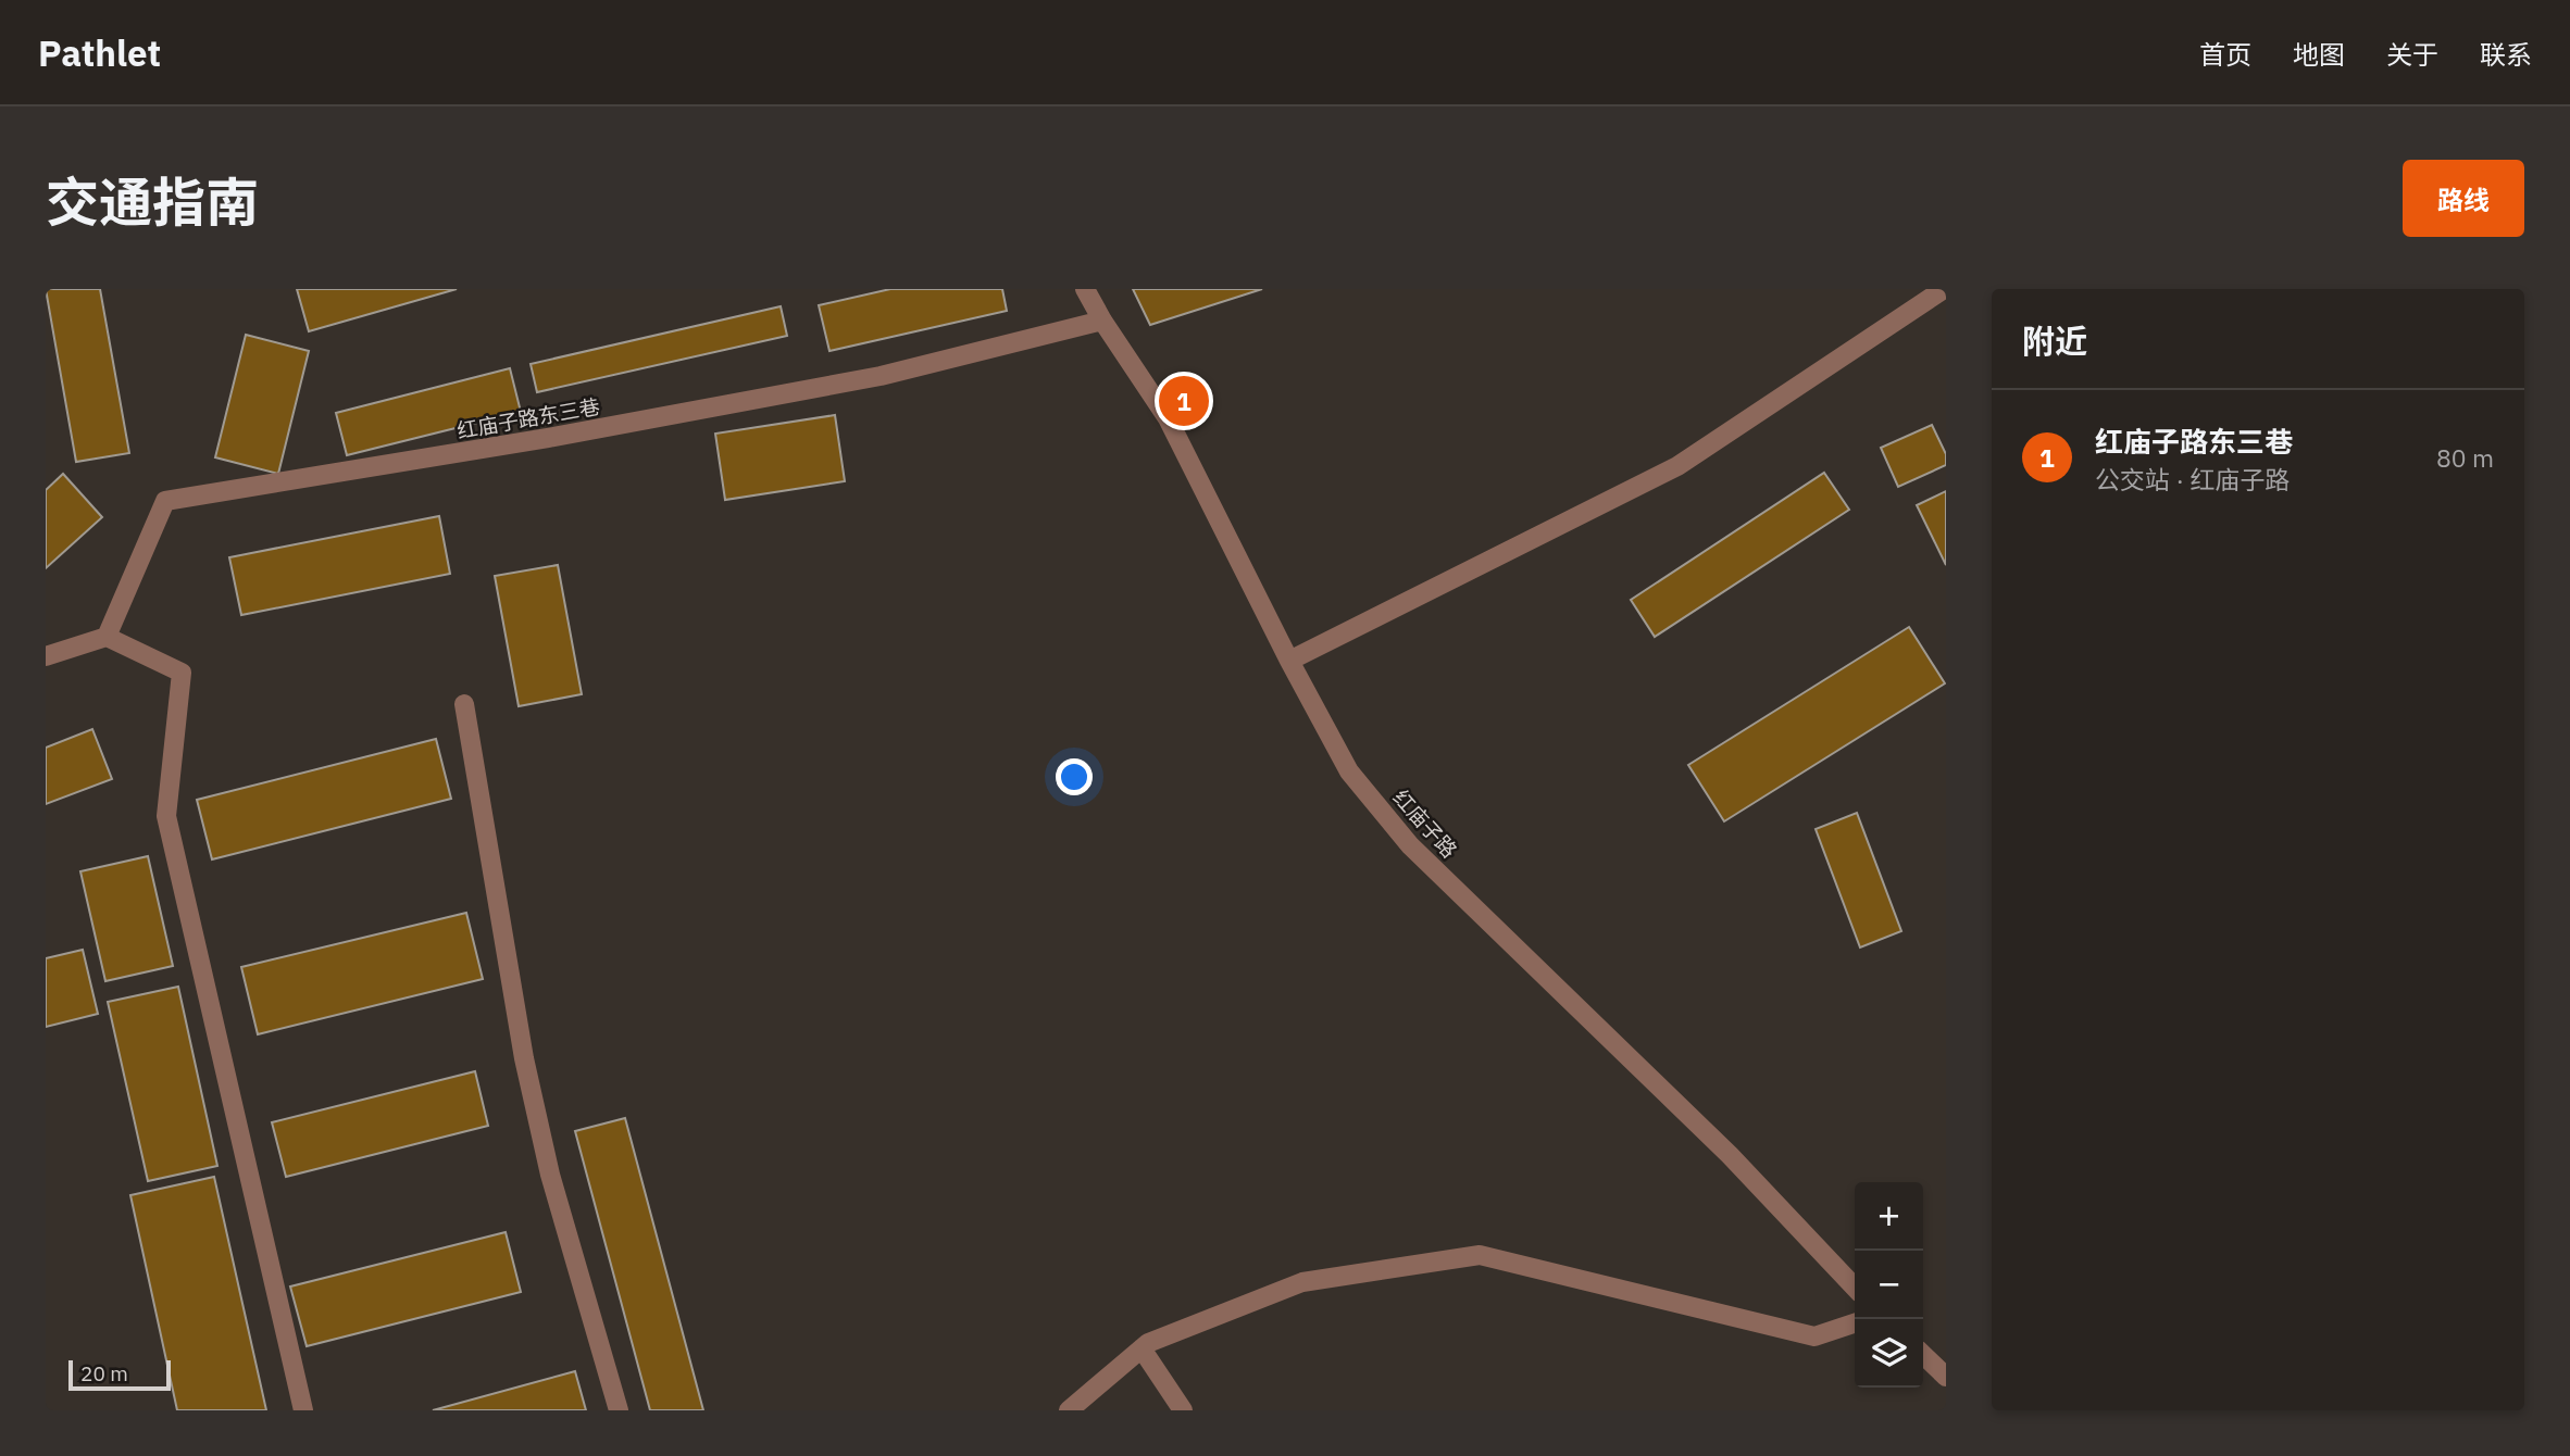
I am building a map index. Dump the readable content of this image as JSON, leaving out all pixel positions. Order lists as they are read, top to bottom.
{
  "streets": {
    "street": ["红庙子路东三巷", "红庙子路"]
  },
  "crossings": [
    ["红庙子路东三巷", "红庙子路"]
  ],
  "scale_bar": "20 m",
  "page": {
    "header": "Pathlet",
    "nav": [
      "首页",
      "地图",
      "关于",
      "联系"
    ],
    "title": "交通指南",
    "buttons": "路线",
    "heading": "附近",
    "pins": "1",
    "list": [
      {
        "mark": "1",
        "name": "红庙子路东三巷",
        "note": "公交站 · 红庙子路",
        "value": "80 m"
      }
    ],
    "map_buttons": ["+", "−"],
    "scale": "20 m"
  }
}
